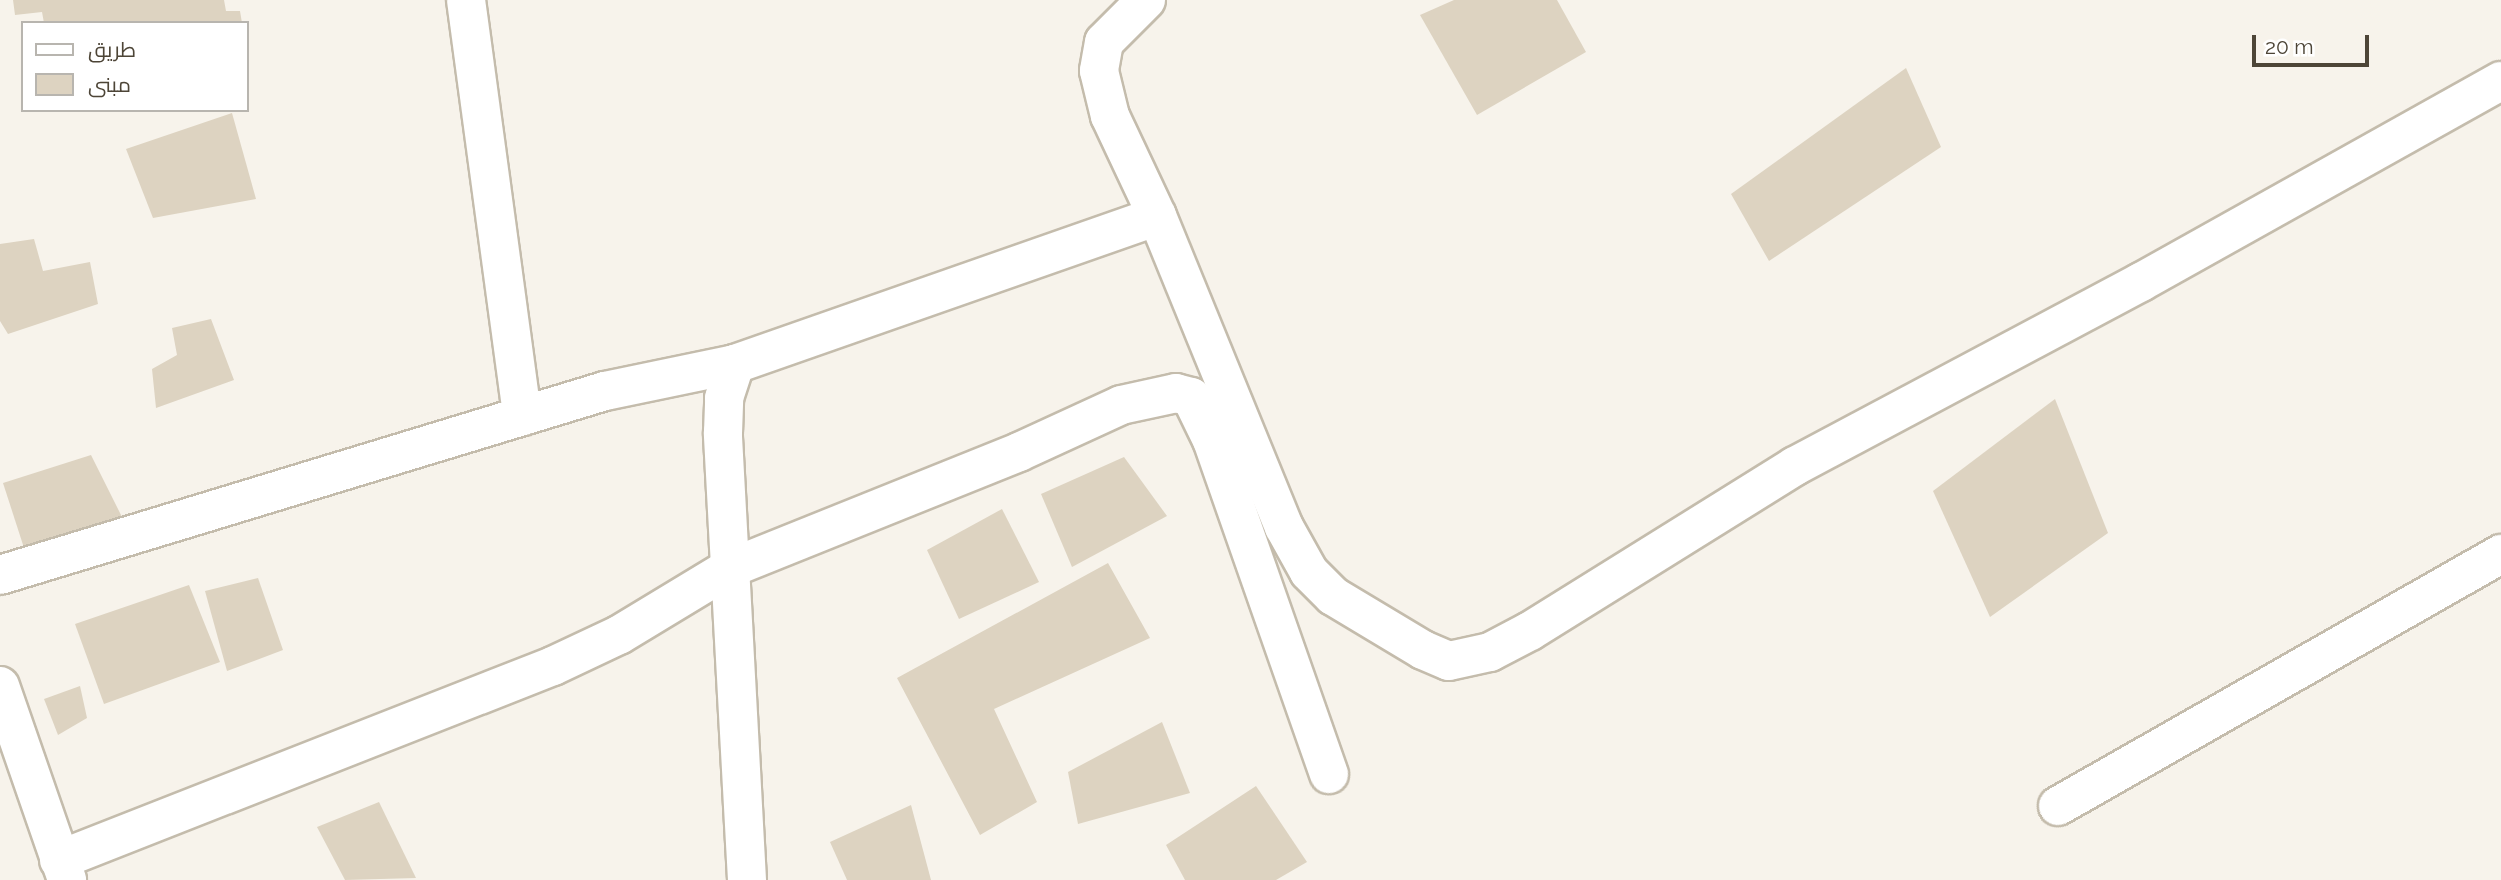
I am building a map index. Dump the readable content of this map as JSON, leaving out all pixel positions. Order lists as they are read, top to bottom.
{
  "legend": ["طريق", "مبنى"],
  "scale_bar": "20 m"
}
